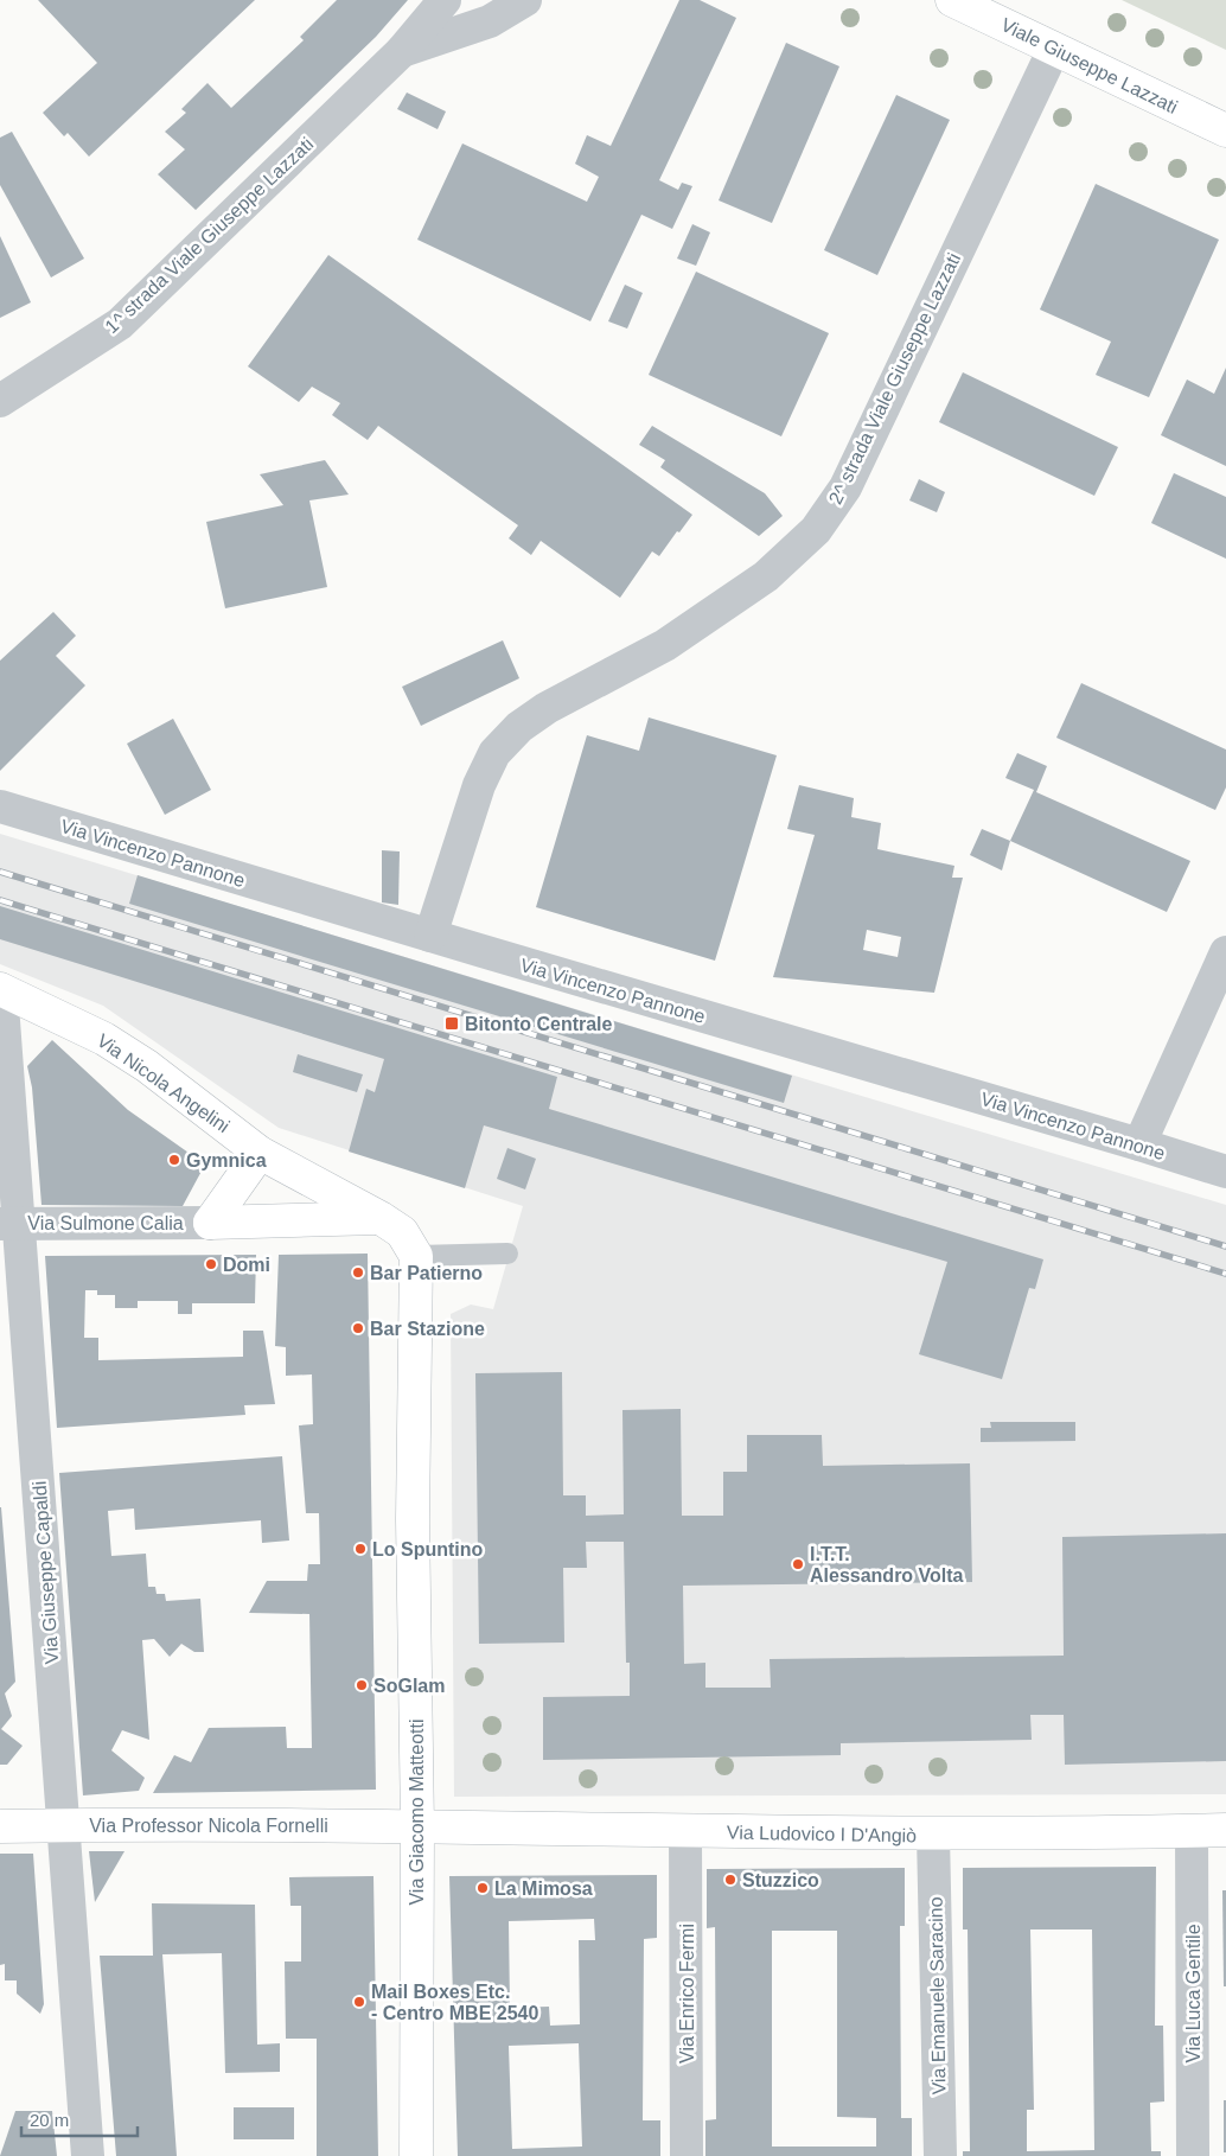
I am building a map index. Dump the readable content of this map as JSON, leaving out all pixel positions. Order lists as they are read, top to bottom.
{
  "streets": {
    "street": [
      "Viale Giuseppe Lazzati",
      "1^ strada Viale Giuseppe Lazzati",
      "2^ strada Viale Giuseppe Lazzati",
      "Via Vincenzo Pannone",
      "Via Nicola Angelini",
      "Via Sulmone Calia",
      "Via Giuseppe Capaldi",
      "Via Giacomo Matteotti",
      "Via Professor Nicola Fornelli",
      "Via Ludovico I D'Angiò",
      "Via Enrico Fermi",
      "Via Luca Gentile",
      "Via Emanuele Saracino"
    ]
  },
  "crossings": [
    ["Viale Giuseppe Lazzati", "2^ strada Viale Giuseppe Lazzati"],
    ["2^ strada Viale Giuseppe Lazzati", "Via Vincenzo Pannone"],
    ["Via Nicola Angelini", "Via Giuseppe Capaldi"],
    ["Via Nicola Angelini", "Via Giacomo Matteotti"],
    ["Via Sulmone Calia", "Via Giuseppe Capaldi"],
    ["Via Giuseppe Capaldi", "Via Professor Nicola Fornelli"],
    ["Via Giacomo Matteotti", "Via Professor Nicola Fornelli"],
    ["Via Giacomo Matteotti", "Via Ludovico I D'Angiò"],
    ["Via Professor Nicola Fornelli", "Via Ludovico I D'Angiò"],
    ["Via Ludovico I D'Angiò", "Via Enrico Fermi"],
    ["Via Ludovico I D'Angiò", "Via Luca Gentile"],
    ["Via Ludovico I D'Angiò", "Via Emanuele Saracino"]
  ],
  "places": {
    "transit": ["Bitonto Centrale"],
    "other": [
      "Gymnica",
      "Domi",
      "Bar Patierno",
      "Bar Stazione",
      "Lo Spuntino",
      "I.T.T. Alessandro Volta",
      "SoGlam",
      "Stuzzico",
      "La Mimosa",
      "Mail Boxes Etc. - Centro MBE 2540"
    ]
  },
  "scale_bar": "20 m"
}
